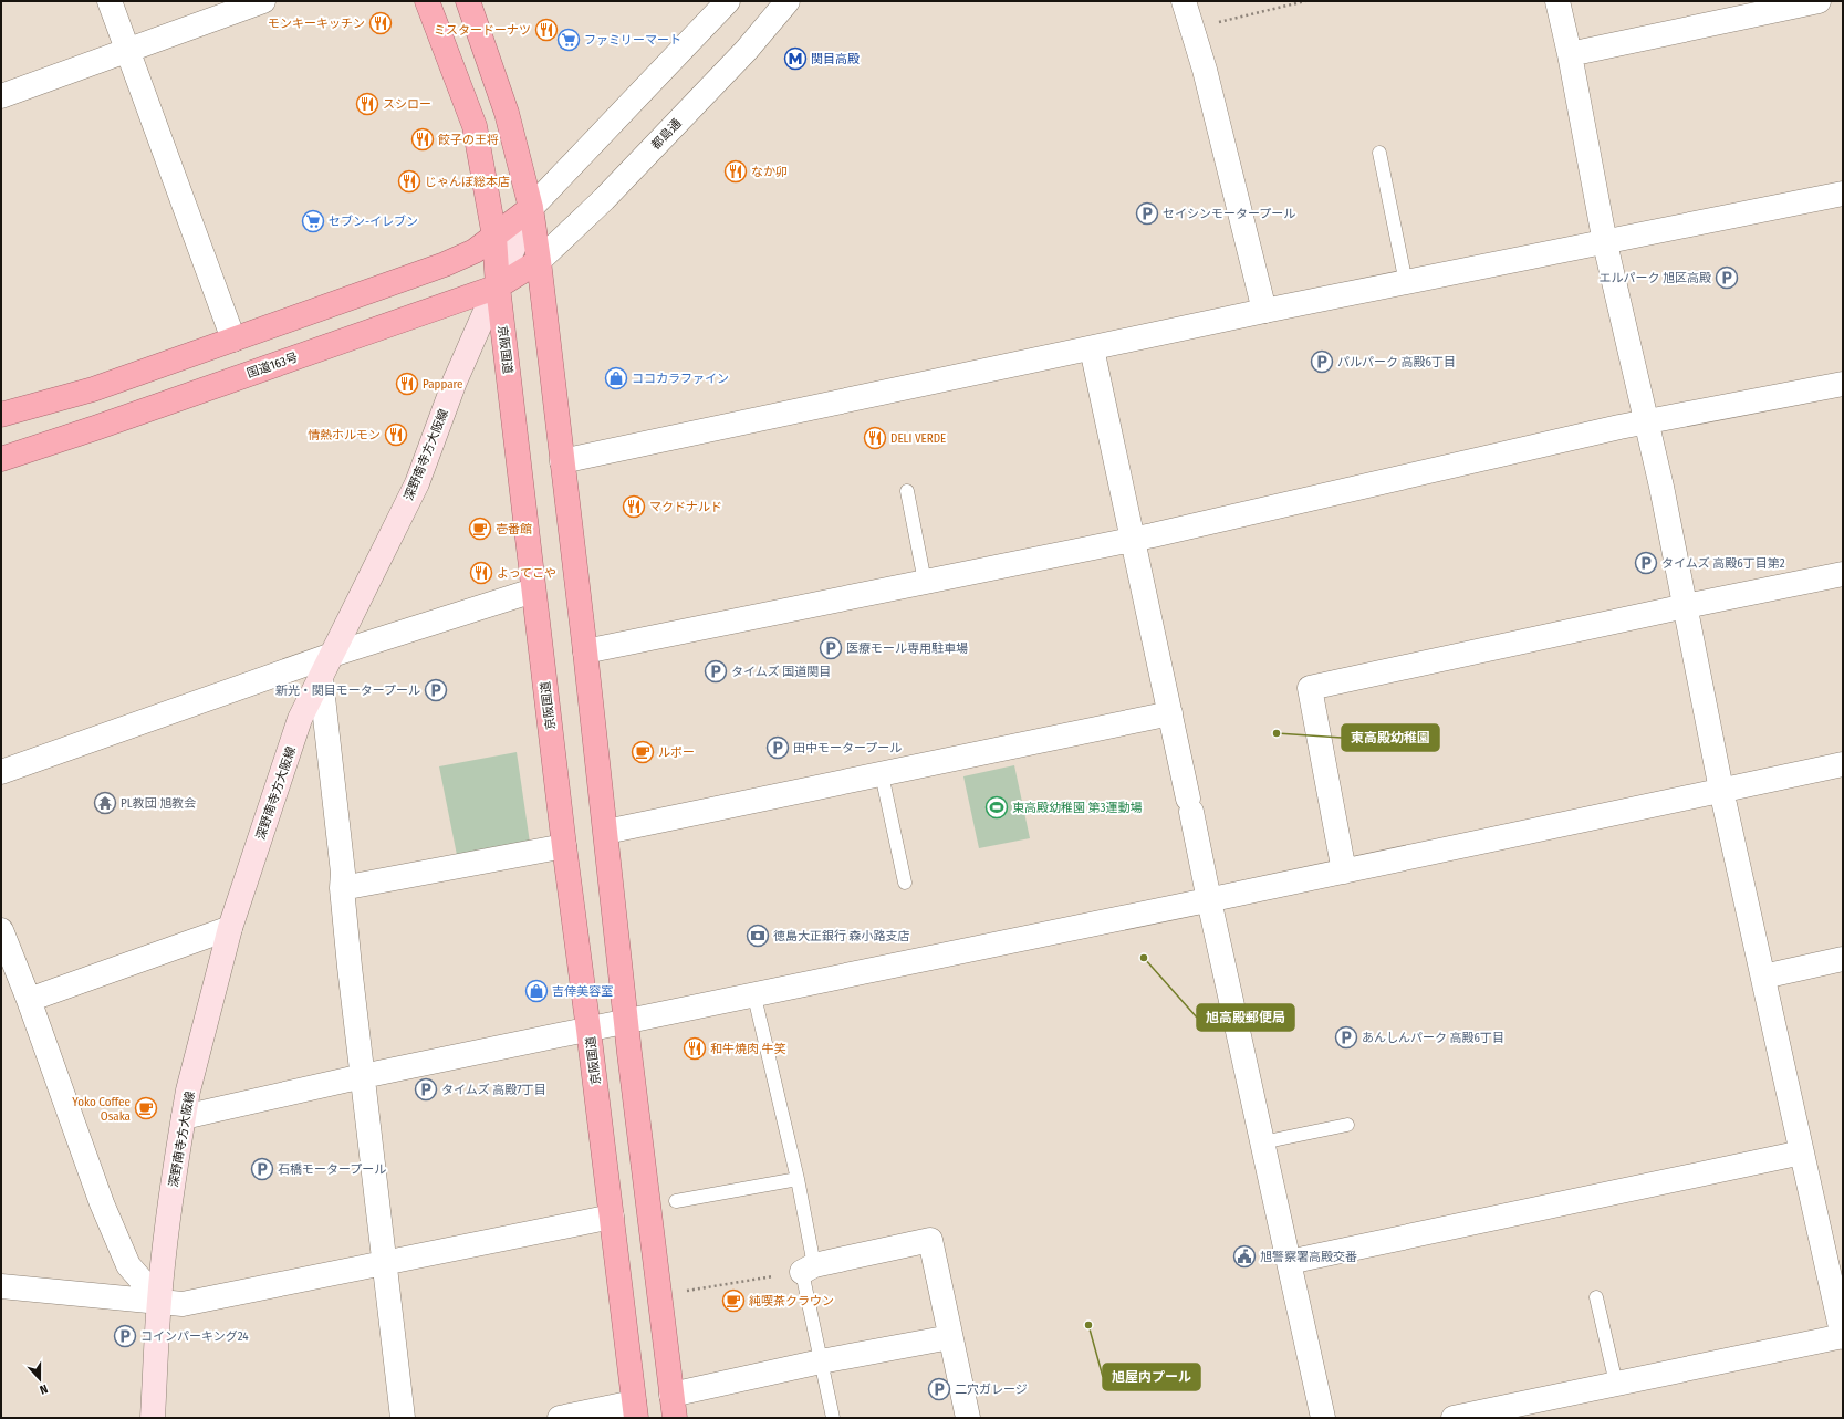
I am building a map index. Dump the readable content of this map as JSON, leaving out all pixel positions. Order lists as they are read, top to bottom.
{
  "streets": {
    "highway": ["京阪国道", "国道163号"],
    "main road": ["深野南寺方大阪線"],
    "street": ["都島通"]
  },
  "crossings": [
    ["都島通", "国道163号"],
    ["京阪国道", "国道163号"],
    ["京阪国道", "深野南寺方大阪線"],
    ["国道163号", "深野南寺方大阪線"]
  ],
  "places": {
    "restaurant": [
      "モンキーキッチン",
      "ミスタードーナツ",
      "スシロー",
      "餃子の王将",
      "なか卯",
      "じゃんぼ総本店",
      "Pappare",
      "情熱ホルモン",
      "DELI VERDE",
      "マクドナルド",
      "よってこや",
      "和牛焼肉 牛笑"
    ],
    "supermarket": ["ファミリーマート", "セブン-イレブン"],
    "metro station": ["関目高殿"],
    "parking": [
      "セイシンモータープール",
      "エルパーク 旭区高殿",
      "パルパーク 高殿6丁目",
      "タイムズ 高殿6丁目第2",
      "医療モール専用駐車場",
      "タイムズ 国道関目",
      "新光・関目モータープール",
      "田中モータープール",
      "あんしんパーク 高殿6丁目",
      "タイムズ 高殿7丁目",
      "石橋モータープール",
      "コインパーキング24",
      "二穴ガレージ"
    ],
    "shop": ["ココカラファイン", "吉倖美容室"],
    "cafe": [
      "壱番館",
      "ルポー",
      "Yoko Coffee Osaka",
      "純喫茶クラウン"
    ],
    "other": ["東高殿幼稚園", "旭高殿郵便局", "旭屋内プール"],
    "temple": ["PL教団 旭教会"],
    "sports": ["東高殿幼稚園 第3運動場"],
    "bank": ["徳島大正銀行 森小路支店"],
    "public building": ["旭警察署高殿交番"]
  },
  "north": "bottom"
}
